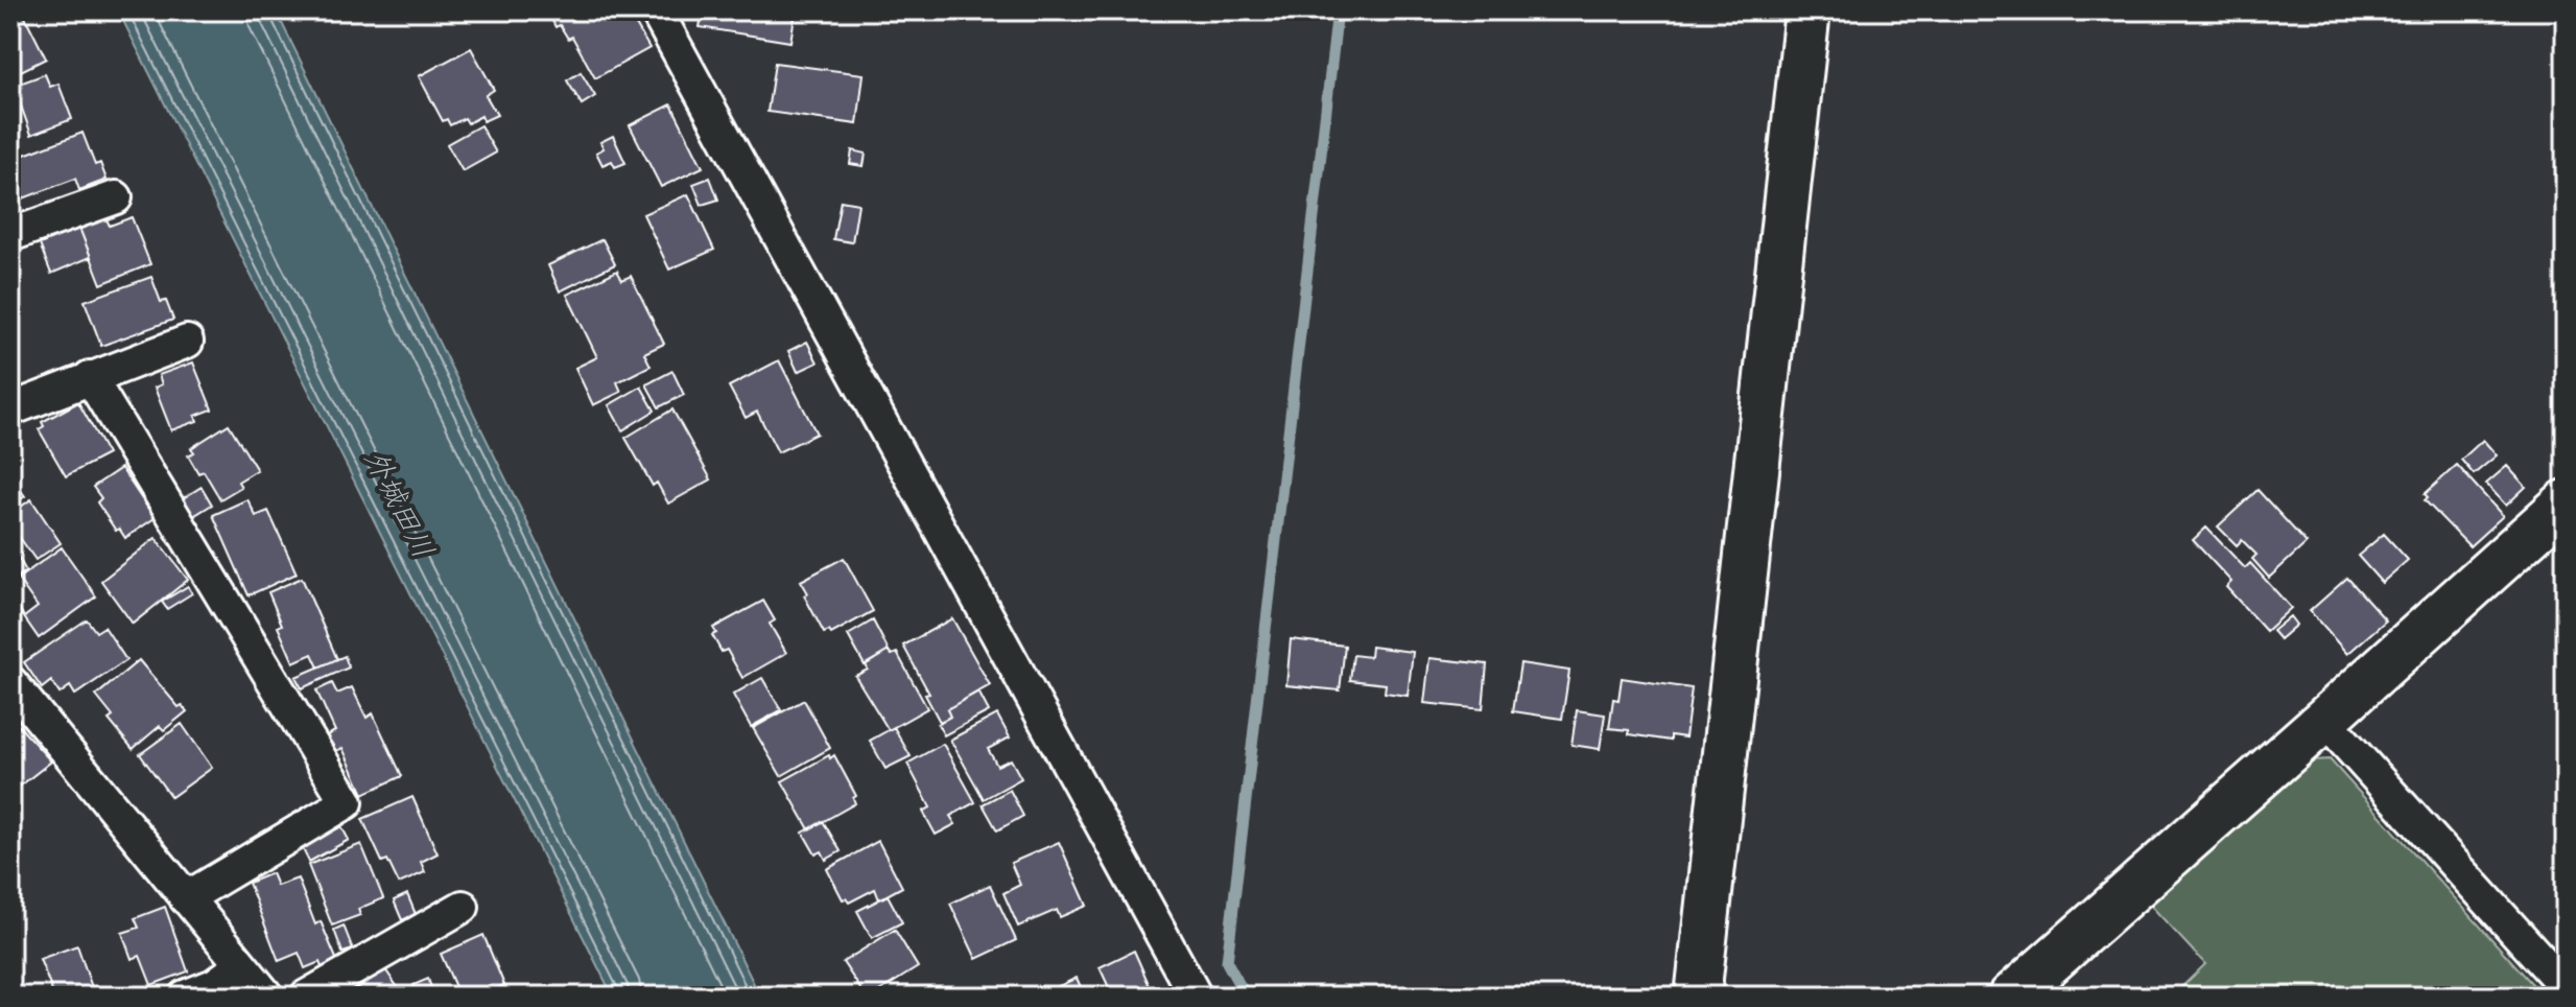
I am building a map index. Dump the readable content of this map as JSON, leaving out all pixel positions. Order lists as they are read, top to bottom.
{
  "water": ["外城田川"]
}
